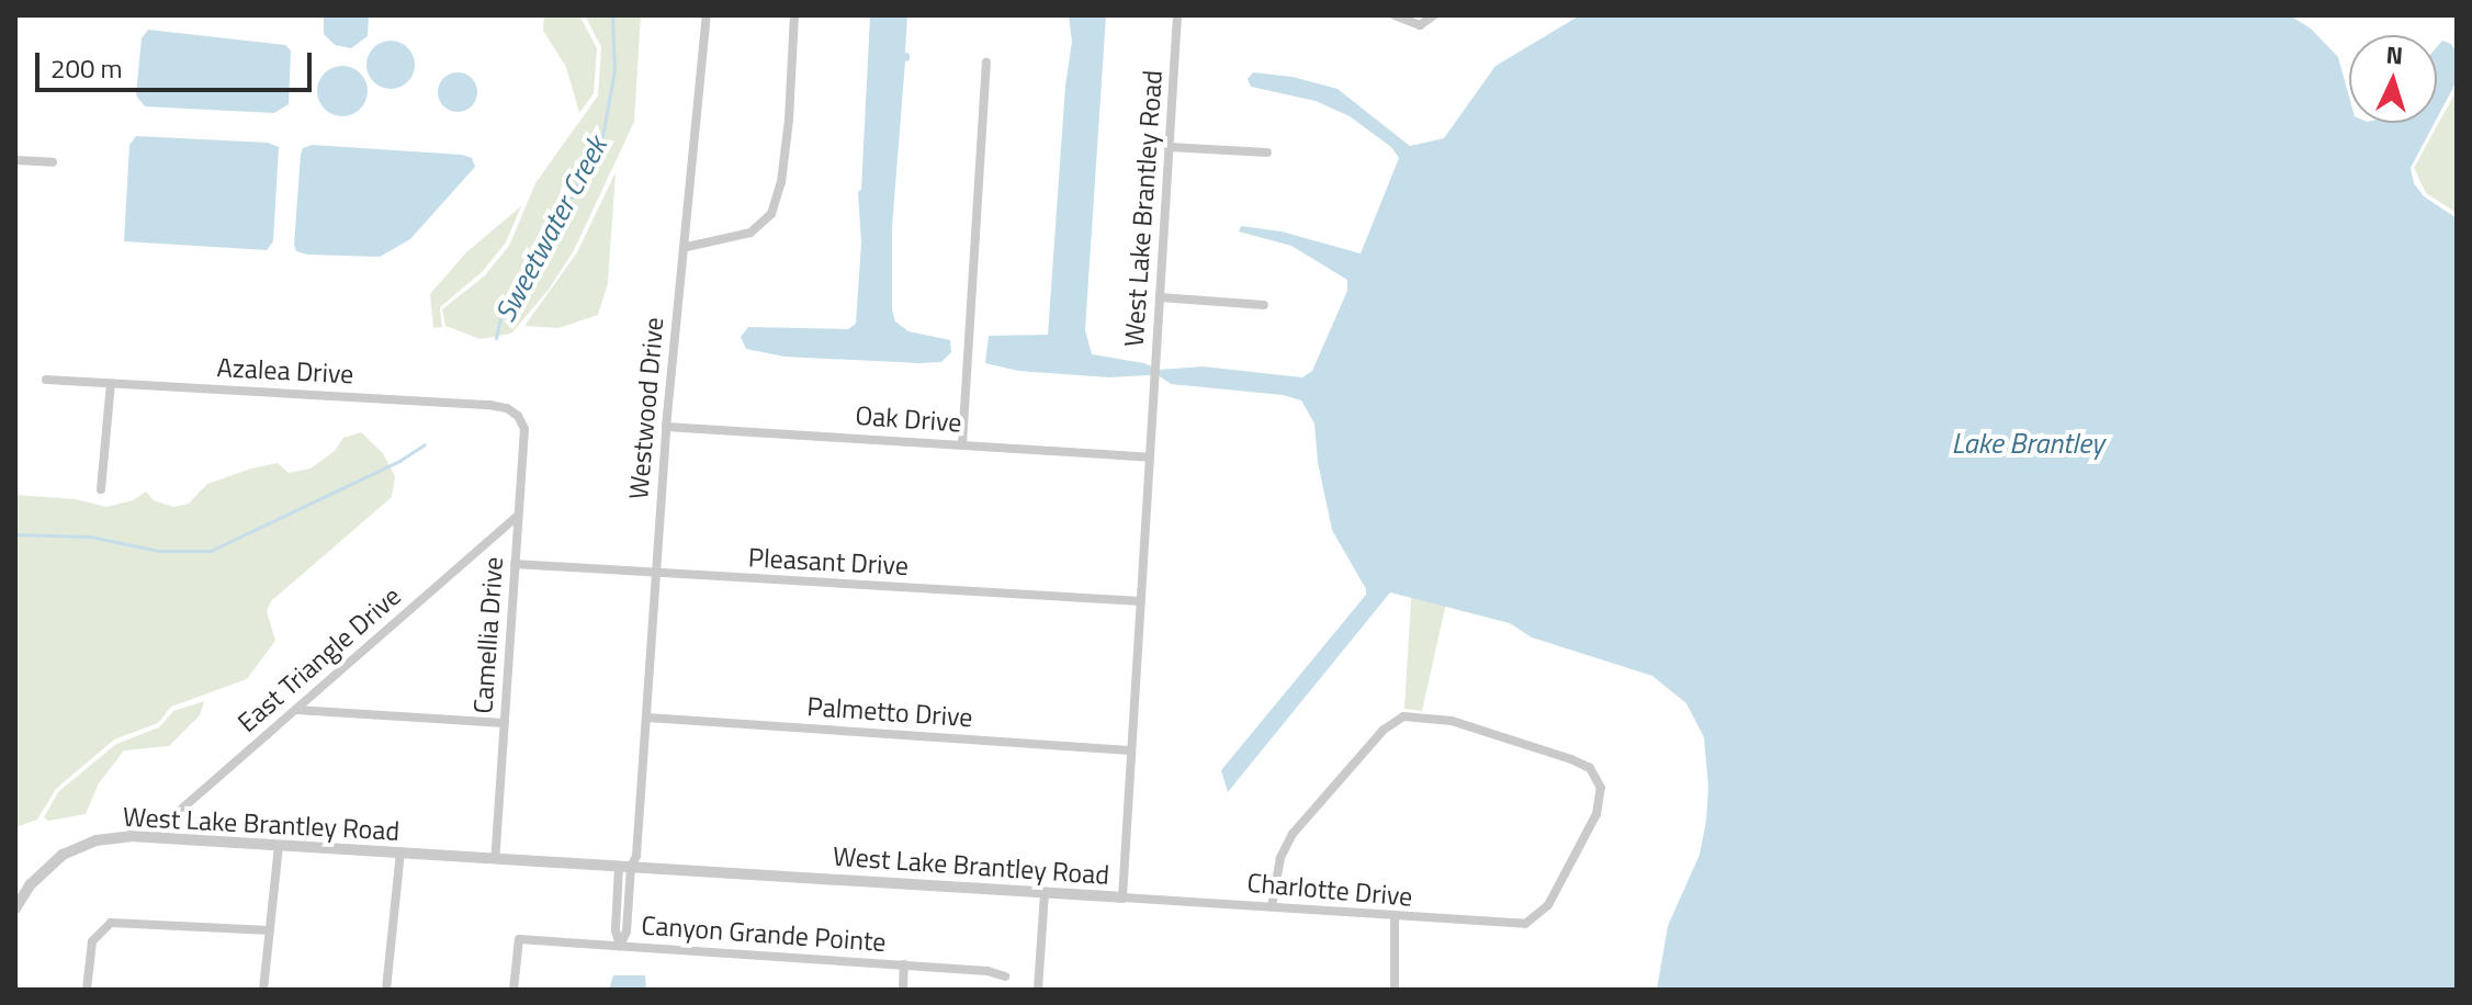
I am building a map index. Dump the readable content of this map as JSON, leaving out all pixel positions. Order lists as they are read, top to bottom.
{
  "streets": {
    "street": [
      "West Lake Brantley Road",
      "Azalea Drive",
      "Westwood Drive",
      "Oak Drive",
      "Pleasant Drive",
      "Camellia Drive",
      "East Triangle Drive",
      "Palmetto Drive",
      "Charlotte Drive",
      "Canyon Grande Pointe"
    ]
  },
  "crossings": [
    ["West Lake Brantley Road", "Westwood Drive"],
    ["West Lake Brantley Road", "Oak Drive"],
    ["West Lake Brantley Road", "Pleasant Drive"],
    ["West Lake Brantley Road", "Camellia Drive"],
    ["West Lake Brantley Road", "East Triangle Drive"],
    ["West Lake Brantley Road", "Palmetto Drive"],
    ["West Lake Brantley Road", "Charlotte Drive"],
    ["Azalea Drive", "Camellia Drive"],
    ["Westwood Drive", "Oak Drive"],
    ["Westwood Drive", "Pleasant Drive"],
    ["Westwood Drive", "Palmetto Drive"],
    ["Westwood Drive", "Canyon Grande Pointe"],
    ["Pleasant Drive", "Camellia Drive"],
    ["Camellia Drive", "East Triangle Drive"]
  ],
  "water": ["Sweetwater Creek", "Lake Brantley"],
  "scale_bar": "200 m",
  "north": "top"
}
